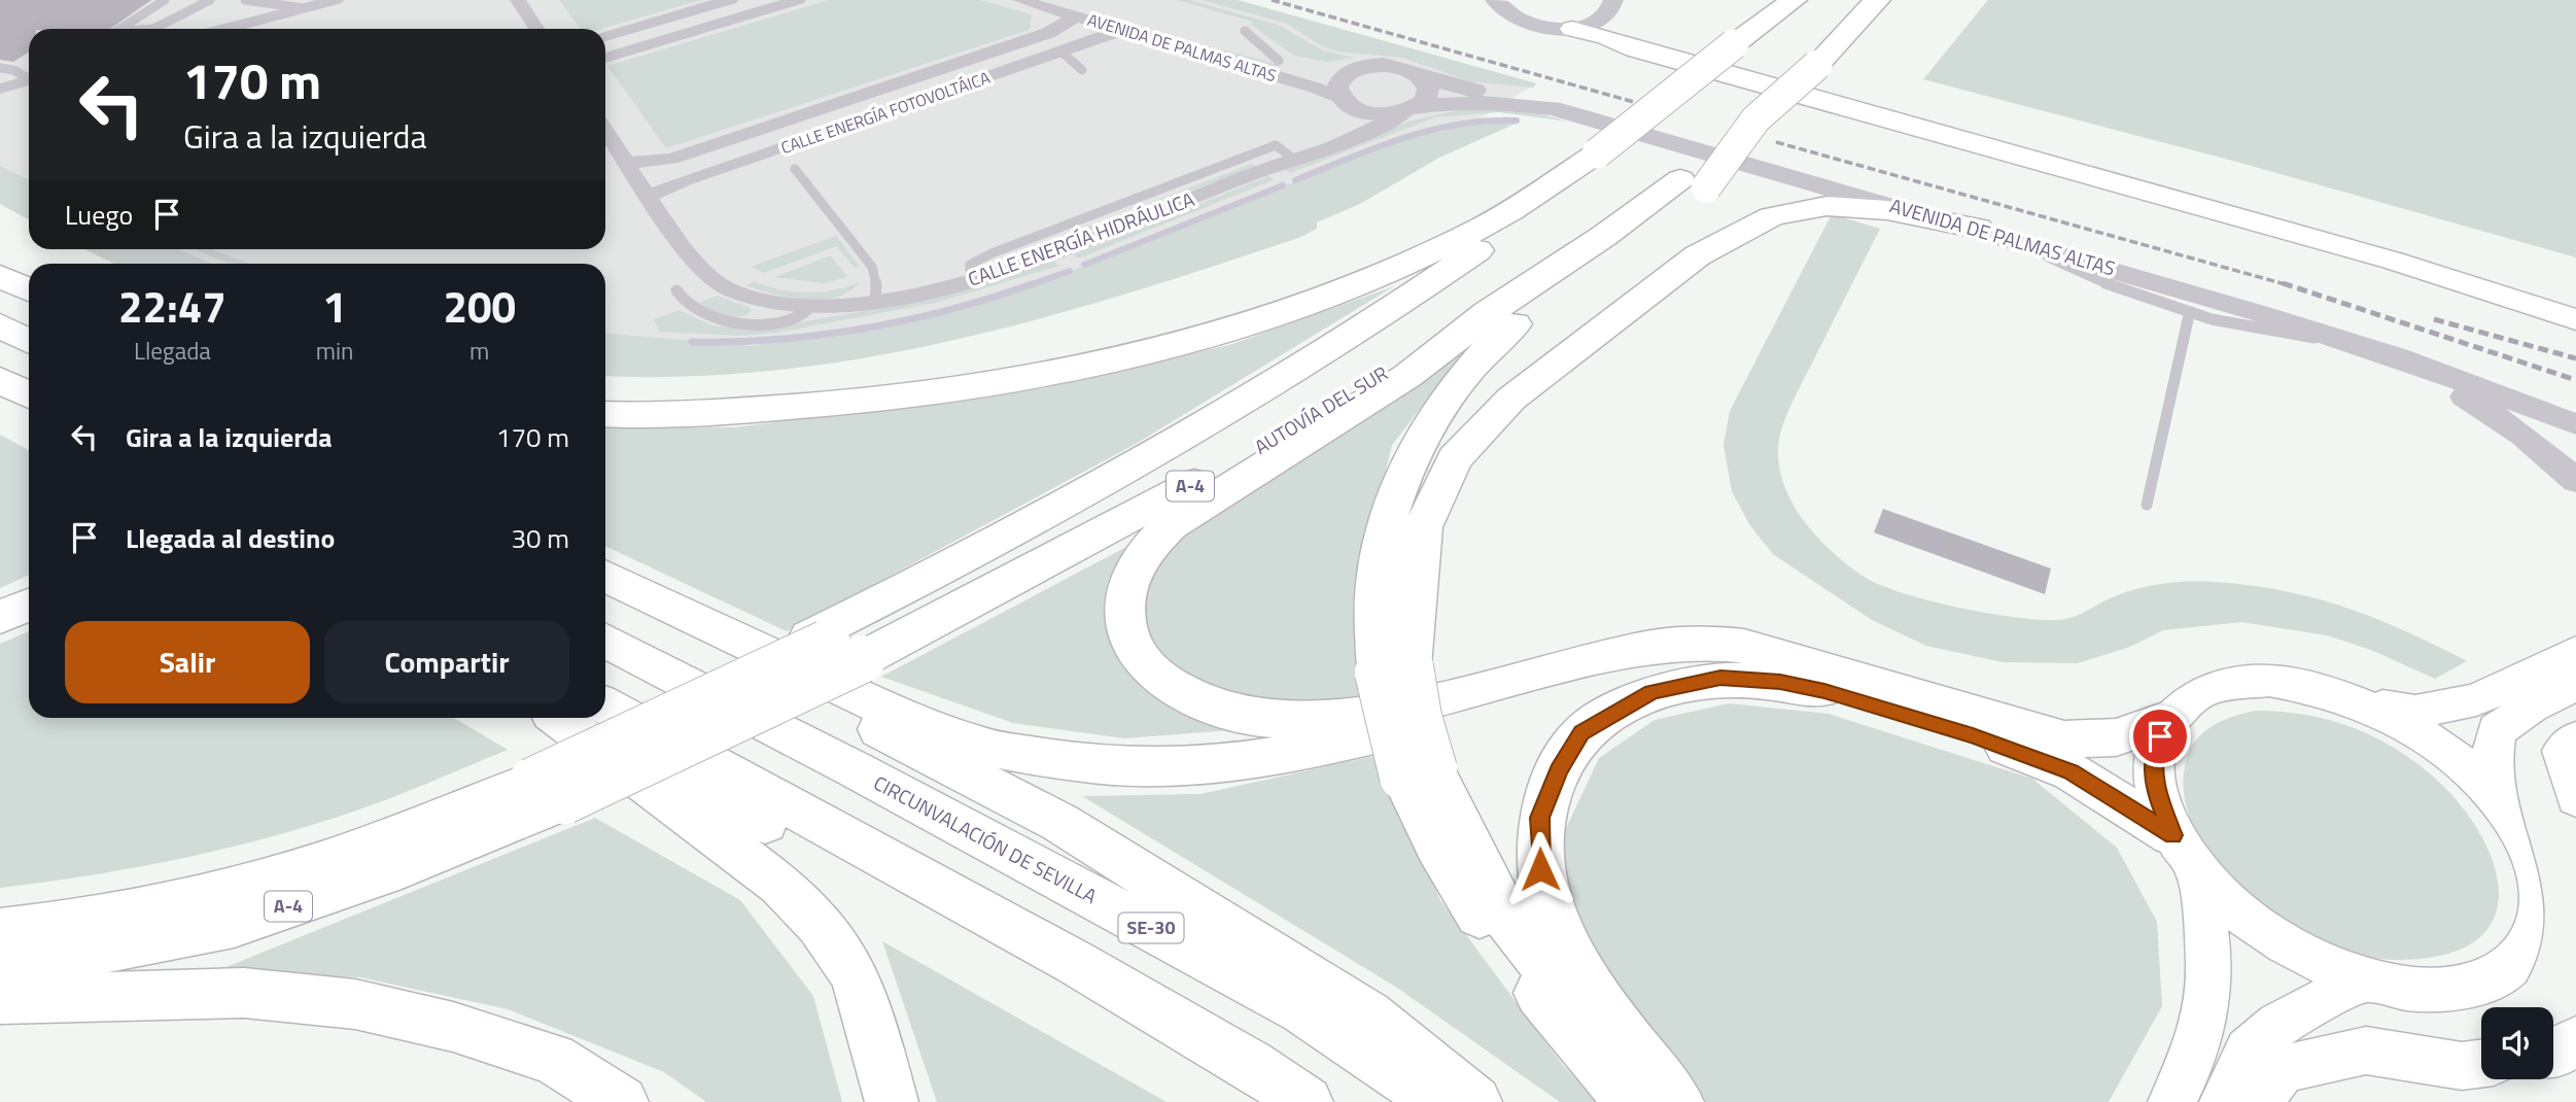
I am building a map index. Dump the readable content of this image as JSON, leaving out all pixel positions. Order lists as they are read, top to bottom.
{
  "streets": {
    "highway": [
      "AUTOVÍA DEL SUR",
      "A-4",
      "CIRCUNVALACIÓN DE SEVILLA",
      "SE-30"
    ],
    "street": ["AVENIDA DE PALMAS ALTAS", "CALLE ENERGÍA FOTOVOLTÁICA", "CALLE ENERGÍA HIDRÁULICA"]
  },
  "crossings": [
    ["AVENIDA DE PALMAS ALTAS", "CALLE ENERGÍA FOTOVOLTÁICA"],
    ["AVENIDA DE PALMAS ALTAS", "CALLE ENERGÍA HIDRÁULICA"],
    ["CALLE ENERGÍA FOTOVOLTÁICA", "CALLE ENERGÍA HIDRÁULICA"],
    ["AUTOVÍA DEL SUR", "A-4"]
  ],
  "page": {
    "turn": ["170 m", "Gira a la izquierda"],
    "then": "Luego",
    "eta": [
      "22:47",
      "Llegada",
      "1",
      "min",
      "200",
      "m"
    ],
    "list": [
      {
        "name": "Gira a la izquierda",
        "value": "170 m"
      },
      {
        "name": "Llegada al destino",
        "value": "30 m"
      }
    ],
    "buttons": ["Salir", "Compartir"]
  }
}
